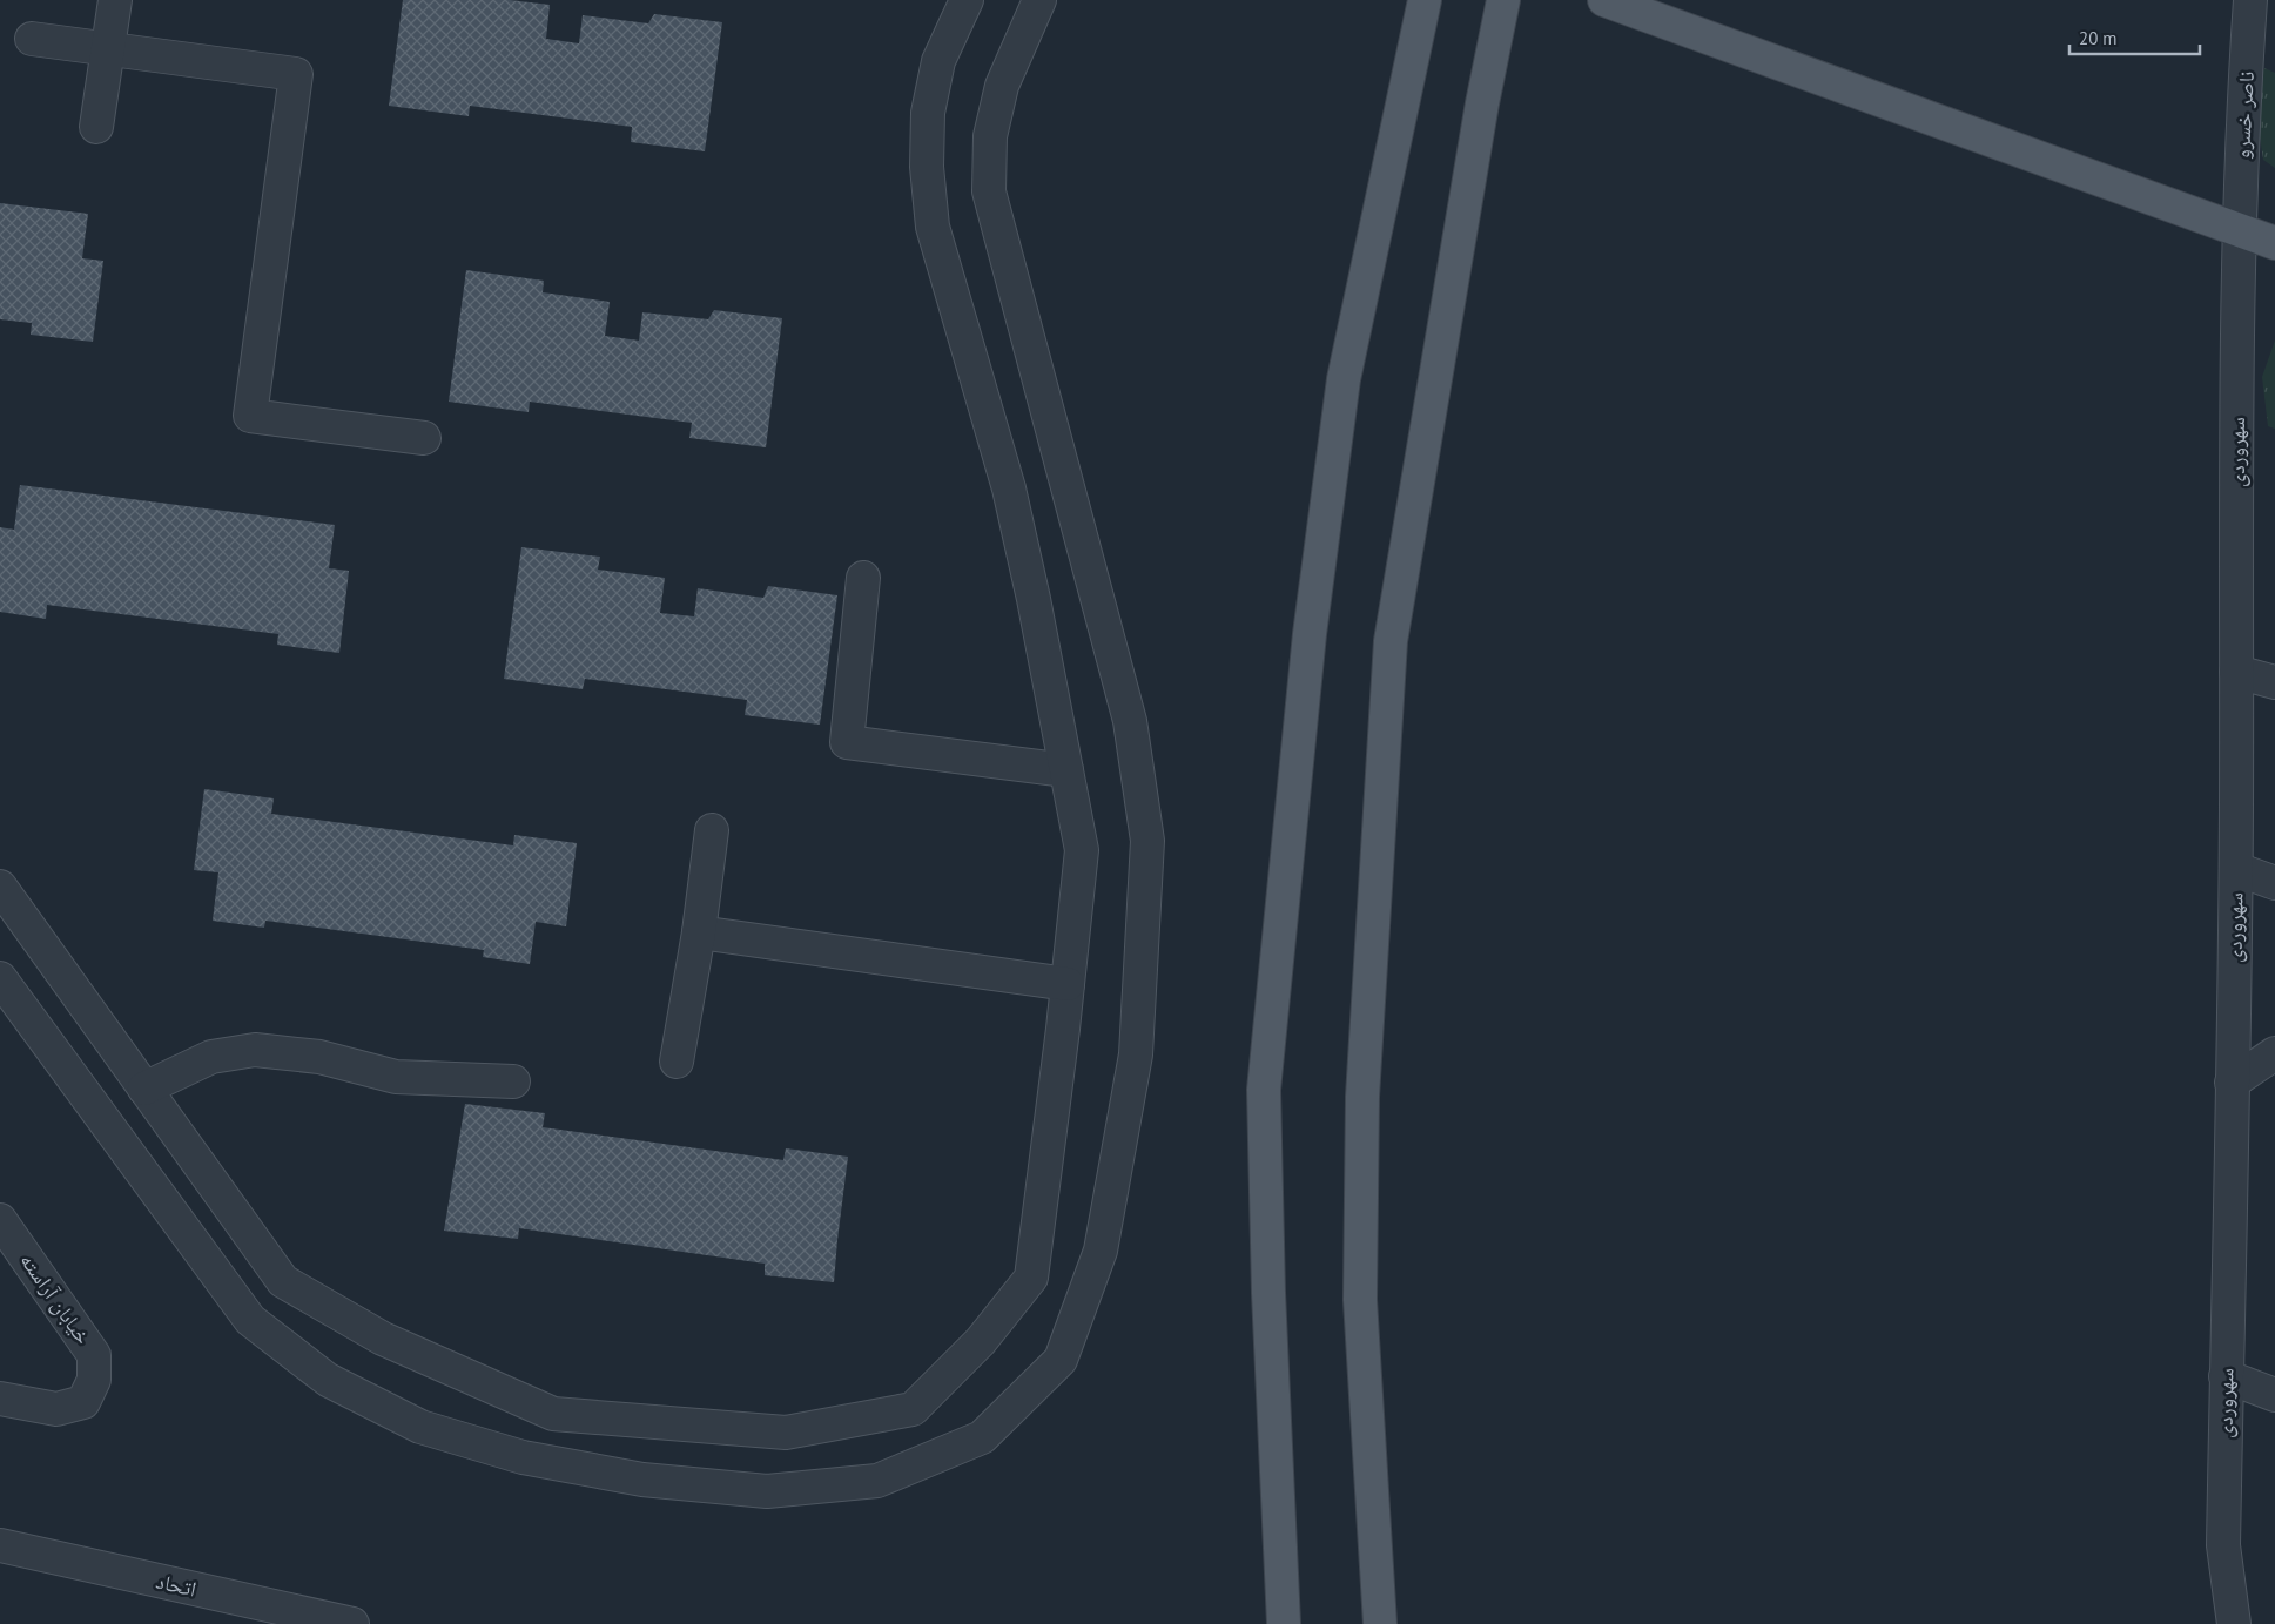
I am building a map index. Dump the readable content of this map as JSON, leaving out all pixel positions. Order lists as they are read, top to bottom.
{
  "streets": {
    "street": [
      "ناصر خسرو",
      "سهروردی",
      "خیابان آراسته",
      "اتحاد"
    ]
  },
  "crossings": [
    ["ناصر خسرو", "سهروردی"]
  ],
  "scale_bar": "20 m"
}
